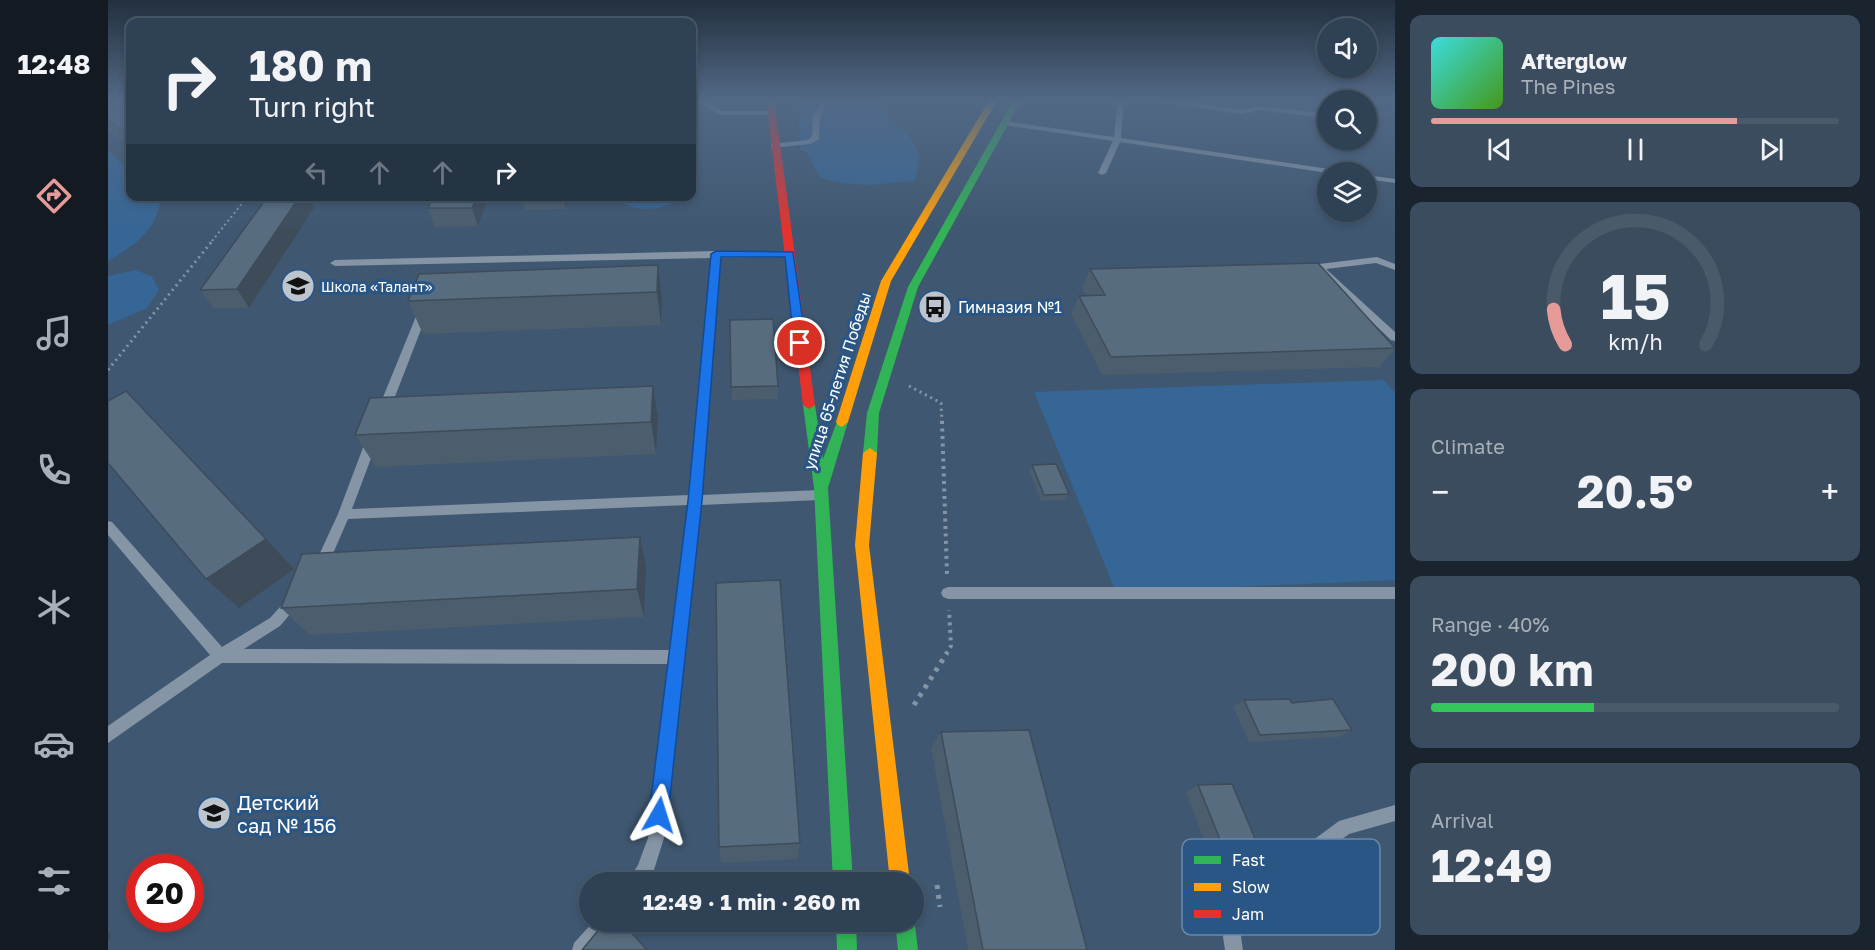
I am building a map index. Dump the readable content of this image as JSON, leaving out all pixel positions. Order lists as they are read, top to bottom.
{
  "streets": {
    "main road": ["улица 65-летия Победы"]
  },
  "places": {
    "school or university": ["Школа «Талант»", "Детский сад № 156"],
    "bus stop": ["Гимназия №1"]
  },
  "legend": ["Fast", "Slow", "Jam"],
  "page": {
    "tabs": "12:48",
    "turn": ["180 m", "Turn right"],
    "song": ["Afterglow", "The Pines"],
    "tile": [
      "Climate",
      ["Range · 40%", "200 km"],
      ["Arrival", "12:49"]
    ],
    "heat": ["−", "20.5°", "+"],
    "limit": "20",
    "trip": "12:49 · 1 min · 260 m",
    "gauge": ["15", "km/h"]
  }
}
